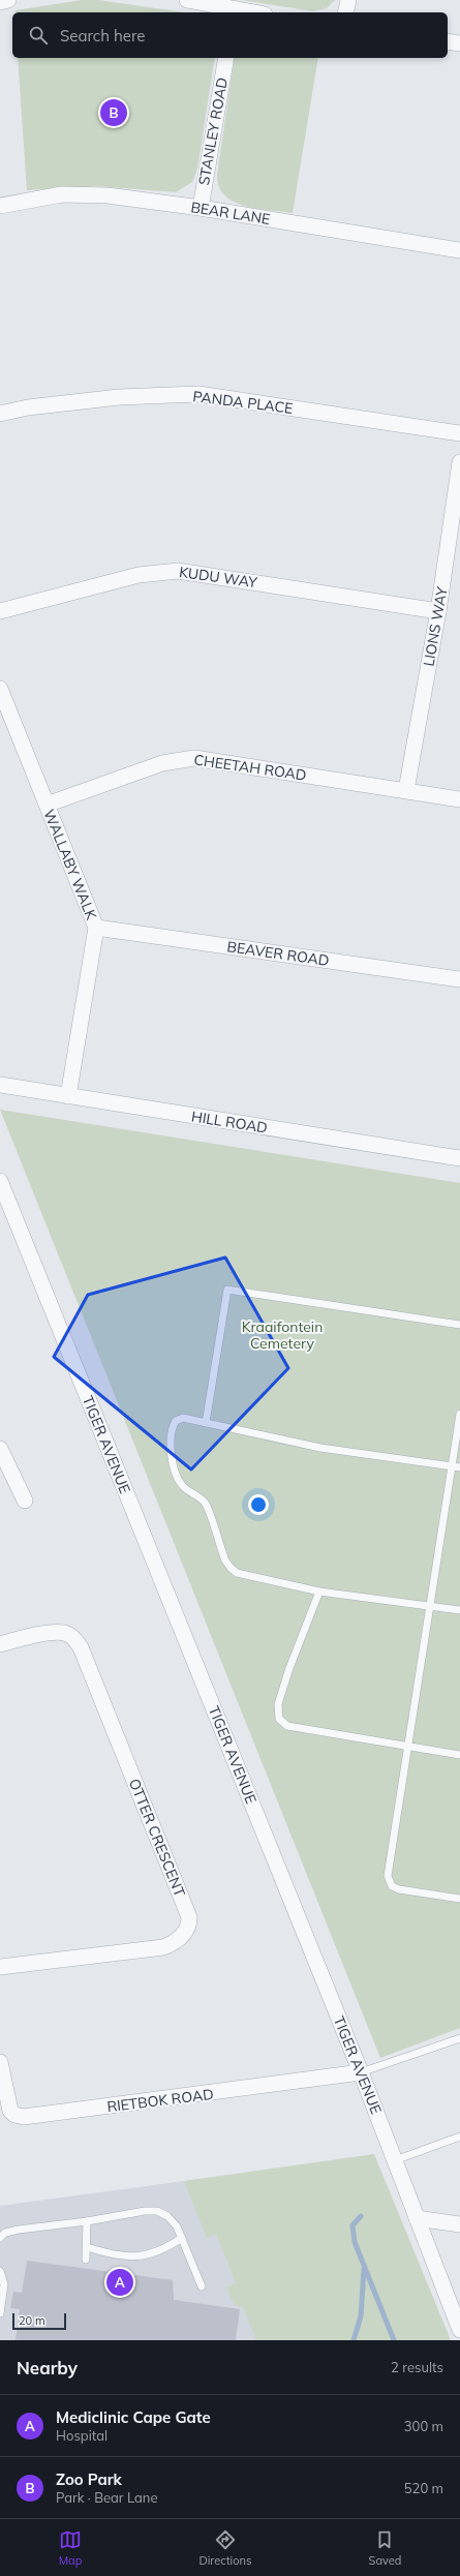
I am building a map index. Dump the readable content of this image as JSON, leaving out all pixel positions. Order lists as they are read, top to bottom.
{
  "streets": {
    "street": [
      "STANLEY ROAD",
      "BEAR LANE",
      "PANDA PLACE",
      "KUDU WAY",
      "LIONS WAY",
      "CHEETAH ROAD",
      "WALLABY WALK",
      "BEAVER ROAD",
      "HILL ROAD",
      "TIGER AVENUE",
      "OTTER CRESCENT",
      "RIETBOK ROAD"
    ]
  },
  "crossings": [
    ["STANLEY ROAD", "BEAR LANE"],
    ["KUDU WAY", "LIONS WAY"],
    ["LIONS WAY", "CHEETAH ROAD"],
    ["CHEETAH ROAD", "WALLABY WALK"],
    ["WALLABY WALK", "BEAVER ROAD"],
    ["WALLABY WALK", "HILL ROAD"],
    ["TIGER AVENUE", "RIETBOK ROAD"]
  ],
  "parks": ["Kraaifontein Cemetery"],
  "scale_bar": "20 m",
  "page": {
    "search": "Search here",
    "pins": ["B", "A"],
    "scale": "20 m",
    "heading": ["Nearby", "2 results"],
    "list": [
      {
        "mark": "A",
        "name": "Mediclinic Cape Gate",
        "note": "Hospital",
        "value": "300 m"
      },
      {
        "mark": "B",
        "name": "Zoo Park",
        "note": "Park · Bear Lane",
        "value": "520 m"
      }
    ],
    "nav": ["Map", "Directions", "Saved"]
  }
}
